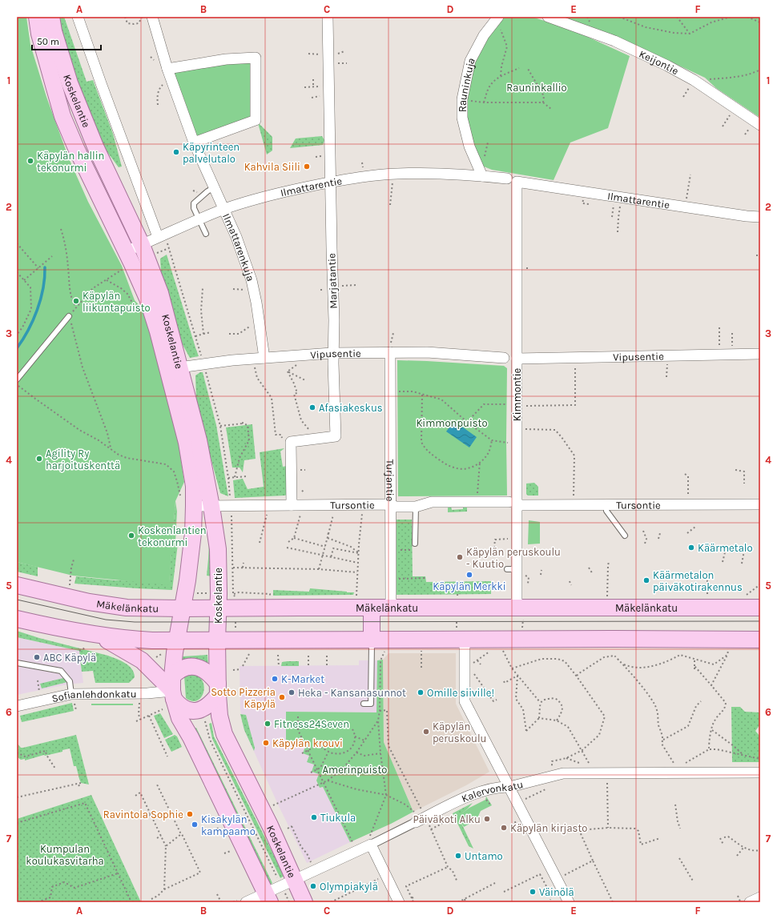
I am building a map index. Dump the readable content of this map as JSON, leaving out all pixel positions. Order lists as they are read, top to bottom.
{
  "streets": {
    "main road": ["Koskelantie", "Mäkelänkatu"],
    "street": [
      "Keijontie",
      "Rauninkuja",
      "Ilmattarentie",
      "Ilmattarenkuja",
      "Marjatantie",
      "Vipusentie",
      "Kimmontie",
      "Turjantie",
      "Tursontie",
      "Sofianlehdonkatu",
      "Kalervonkatu"
    ]
  },
  "crossings": [
    ["Rauninkuja", "Ilmattarentie"],
    ["Koskelantie", "Ilmattarentie"],
    ["Koskelantie", "Vipusentie"],
    ["Koskelantie", "Tursontie"],
    ["Koskelantie", "Mäkelänkatu"],
    ["Koskelantie", "Sofianlehdonkatu"],
    ["Koskelantie", "Kalervonkatu"],
    ["Ilmattarentie", "Ilmattarenkuja"],
    ["Ilmattarentie", "Marjatantie"],
    ["Ilmattarentie", "Kimmontie"],
    ["Ilmattarenkuja", "Vipusentie"],
    ["Marjatantie", "Vipusentie"],
    ["Marjatantie", "Tursontie"],
    ["Vipusentie", "Kimmontie"],
    ["Vipusentie", "Turjantie"],
    ["Kimmontie", "Tursontie"],
    ["Kimmontie", "Mäkelänkatu"],
    ["Turjantie", "Tursontie"],
    ["Turjantie", "Mäkelänkatu"]
  ],
  "parks": [
    "Rauninkallio",
    "Kimmonpuisto",
    "Amerinpuisto",
    "Kumpulan koulukasvitarha"
  ],
  "places": [
    "Käpyrinteen palvelutalo",
    "Käpylän hallin tekonurmi",
    "Kahvila Siili",
    "Käpylän liikuntapuisto",
    "Afasiakeskus",
    "Agility Ry harjoituskenttä",
    "Koskenlantien tekonurmi",
    "Käärmetalo",
    "Käpylän peruskoulu - Kuutio",
    "Käpylän Merkki",
    "Käärmetalon päiväkotirakennus",
    "ABC Käpylä",
    "K-Market",
    "Heka - Kansanasunnot",
    "Omille siiville!",
    "Sotto Pizzeria Käpylä",
    "Fitness24Seven",
    "Käpylän peruskoulu",
    "Käpylän krouvi",
    "Ravintola Sophie",
    "Tiukula",
    "Päiväkoti Alku",
    "Kisakylän kampaamo",
    "Käpylän kirjasto",
    "Untamo",
    "Olympiakylä",
    "Väinölä"
  ],
  "scale_bar": "50 m",
  "grid": {
    "columns": [
      "A",
      "B",
      "C",
      "D",
      "E",
      "F"
    ],
    "rows": [
      "1",
      "2",
      "3",
      "4",
      "5",
      "6",
      "7"
    ]
  }
}
